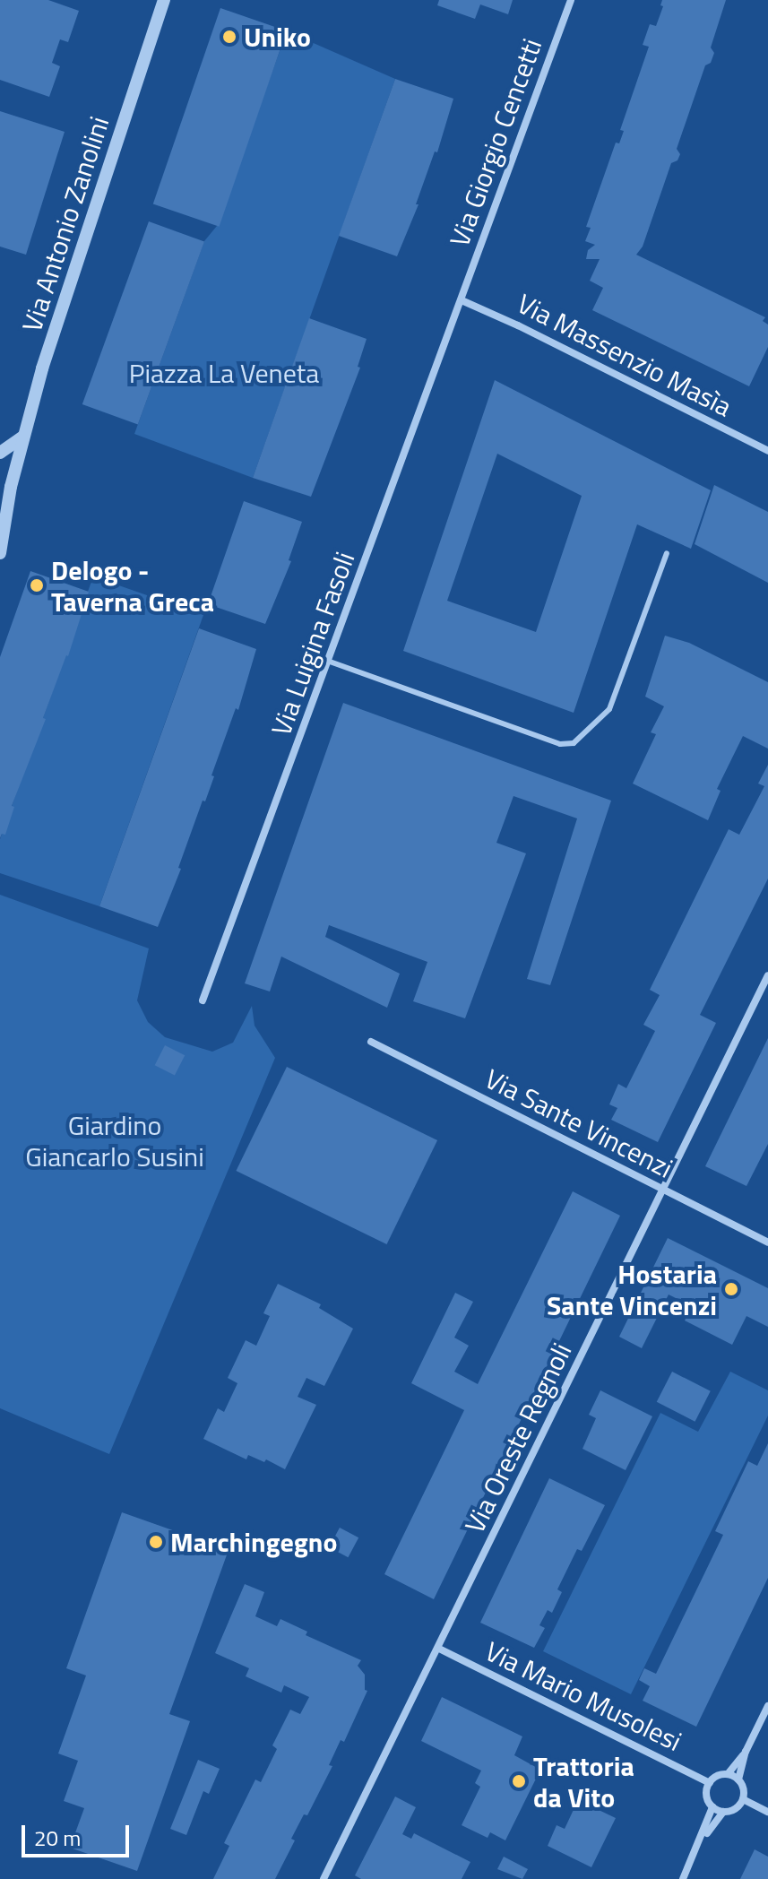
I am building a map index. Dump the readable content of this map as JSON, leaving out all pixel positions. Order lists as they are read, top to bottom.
{
  "streets": {
    "street": [
      "Via Giorgio Cencetti",
      "Via Antonio Zanolini",
      "Via Massenzio Masìa",
      "Via Luigina Fasoli",
      "Via Sante Vincenzi",
      "Via Oreste Regnoli",
      "Via Mario Musolesi"
    ]
  },
  "crossings": [
    ["Via Giorgio Cencetti", "Via Massenzio Masìa"],
    ["Via Giorgio Cencetti", "Via Luigina Fasoli"],
    ["Via Massenzio Masìa", "Via Luigina Fasoli"],
    ["Via Sante Vincenzi", "Via Oreste Regnoli"],
    ["Via Oreste Regnoli", "Via Mario Musolesi"]
  ],
  "parks": ["Piazza La Veneta", "Giardino Giancarlo Susini"],
  "places": [
    "Uniko",
    "Delogo - Taverna Greca",
    "Hostaria Sante Vincenzi",
    "Marchingegno",
    "Trattoria da Vito"
  ],
  "scale_bar": "20 m"
}
